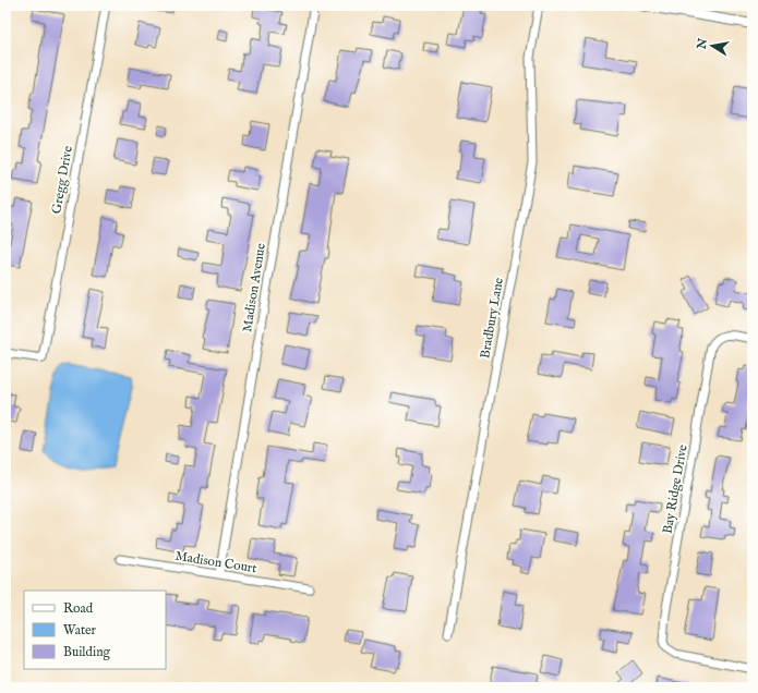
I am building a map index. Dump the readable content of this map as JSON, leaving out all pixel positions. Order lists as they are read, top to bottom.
{
  "streets": {
    "street": [
      "Gregg Drive",
      "Madison Avenue",
      "Bradbury Lane",
      "Bay Ridge Drive",
      "Madison Court"
    ]
  },
  "crossings": [
    ["Madison Avenue", "Madison Court"]
  ],
  "legend": ["Road", "Water", "Building"],
  "north": "left"
}
